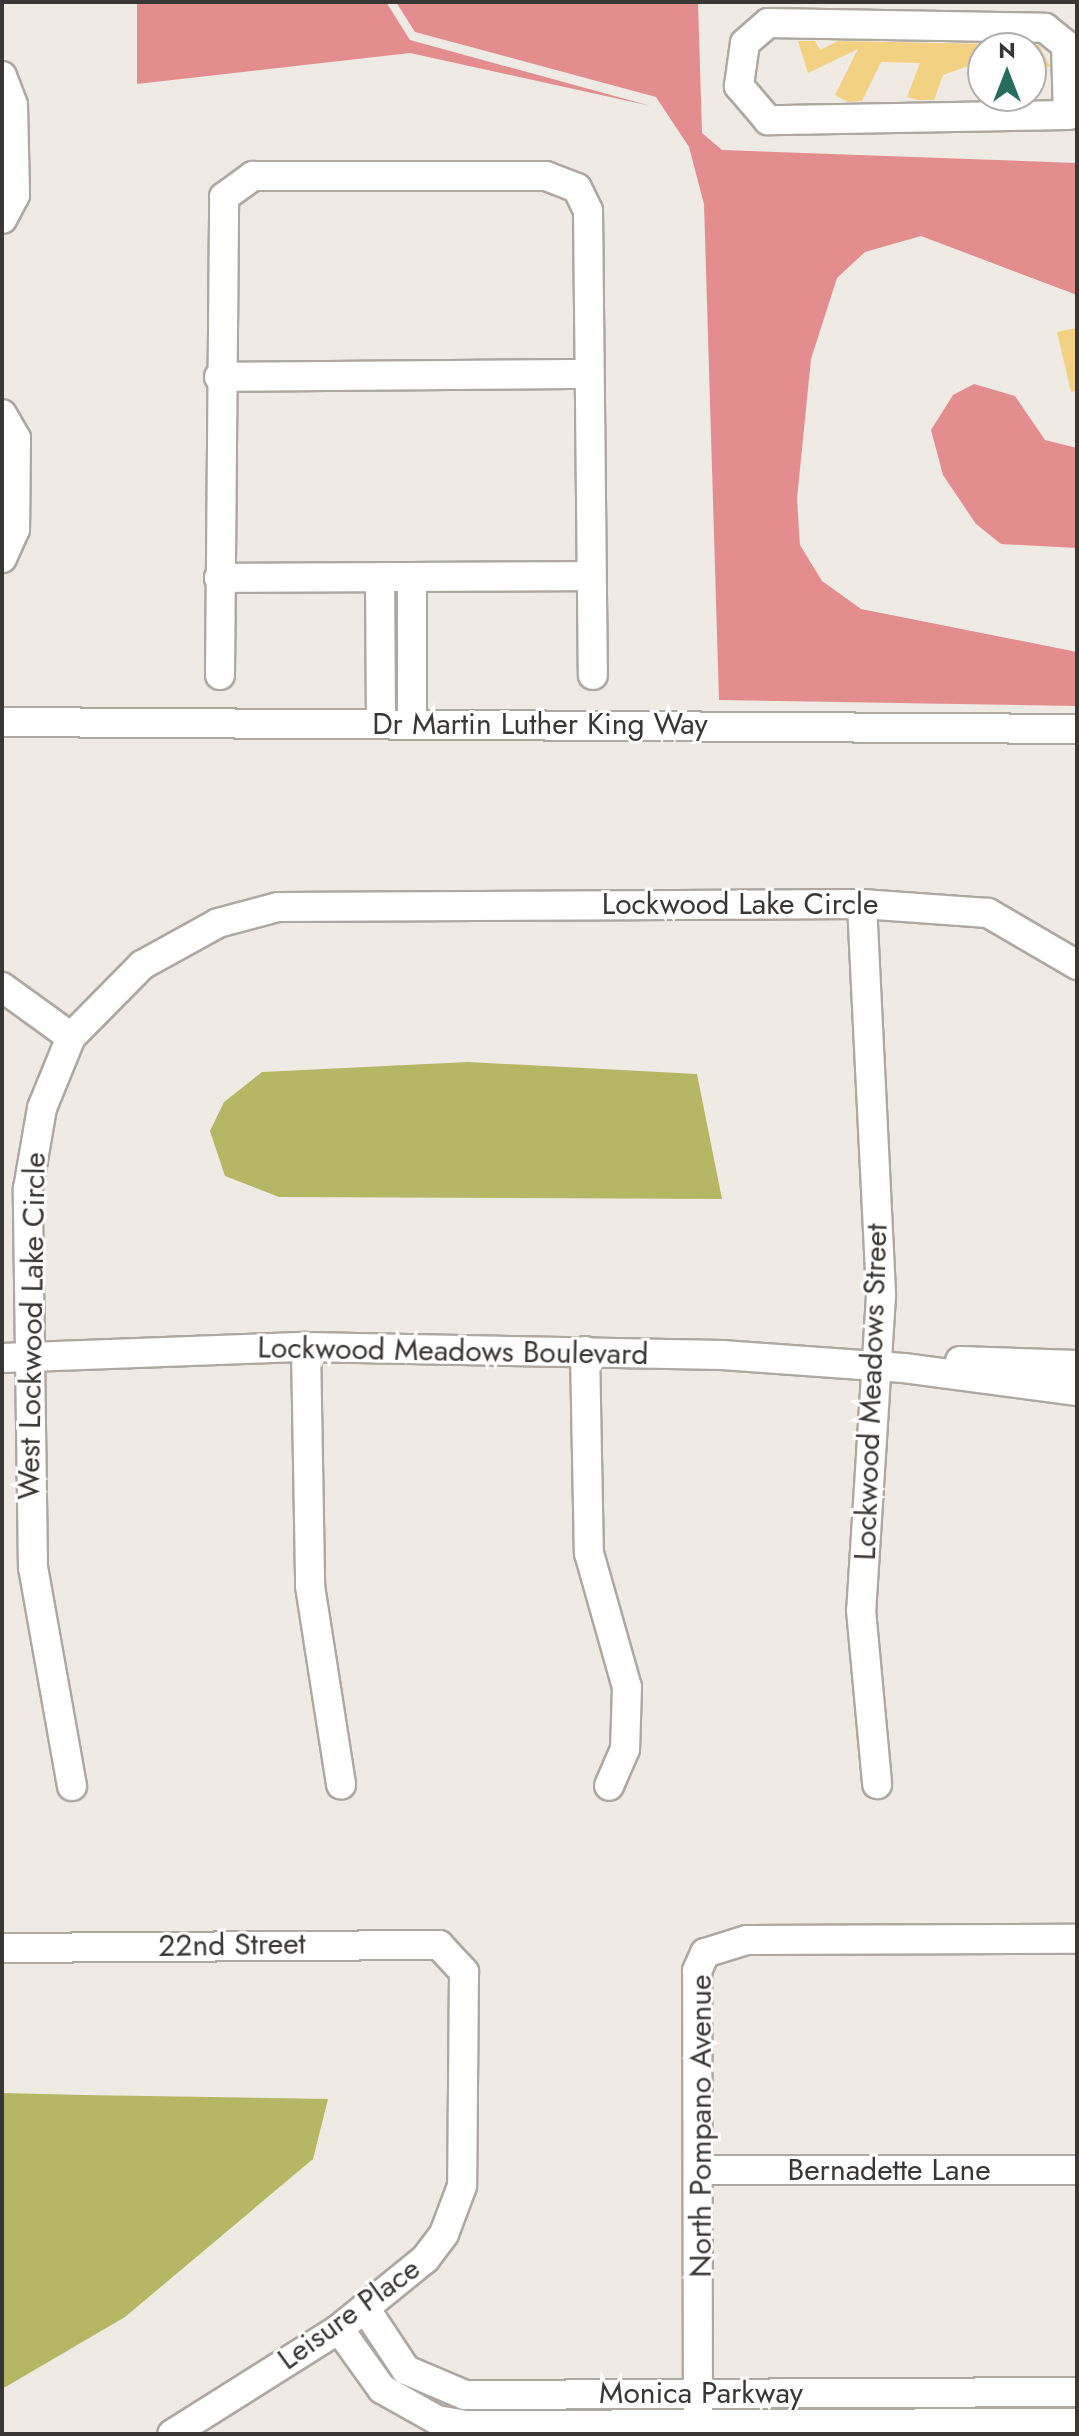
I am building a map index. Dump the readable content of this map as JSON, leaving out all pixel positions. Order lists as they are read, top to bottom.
{
  "streets": {
    "street": [
      "Dr Martin Luther King Way",
      "Lockwood Lake Circle",
      "West Lockwood Lake Circle",
      "Lockwood Meadows Boulevard",
      "Lockwood Meadows Street",
      "22nd Street",
      "North Pompano Avenue",
      "Bernadette Lane",
      "Leisure Place",
      "Monica Parkway"
    ]
  },
  "crossings": [
    ["Lockwood Lake Circle", "West Lockwood Lake Circle"],
    ["Lockwood Lake Circle", "Lockwood Meadows Street"],
    ["West Lockwood Lake Circle", "Lockwood Meadows Boulevard"],
    ["Lockwood Meadows Boulevard", "Lockwood Meadows Street"],
    ["22nd Street", "Leisure Place"],
    ["North Pompano Avenue", "Bernadette Lane"],
    ["North Pompano Avenue", "Monica Parkway"],
    ["Leisure Place", "Monica Parkway"]
  ],
  "north": "top"
}
